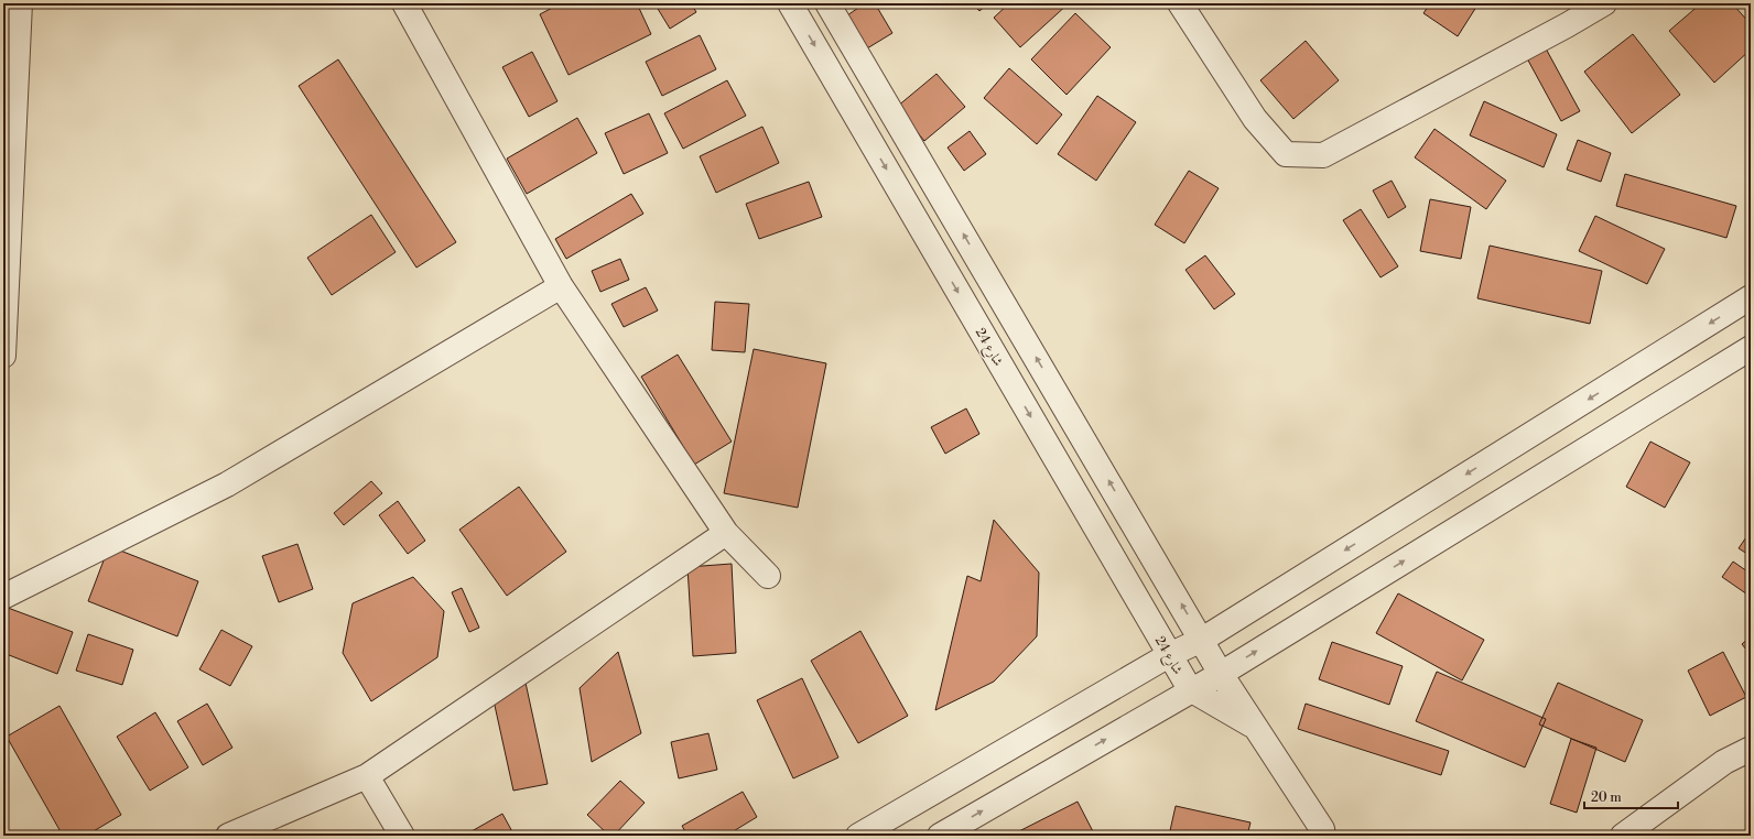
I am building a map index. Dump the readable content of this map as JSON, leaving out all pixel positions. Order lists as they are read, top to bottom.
{
  "streets": {
    "street": ["شارع 24"]
  },
  "scale_bar": "20 m"
}
